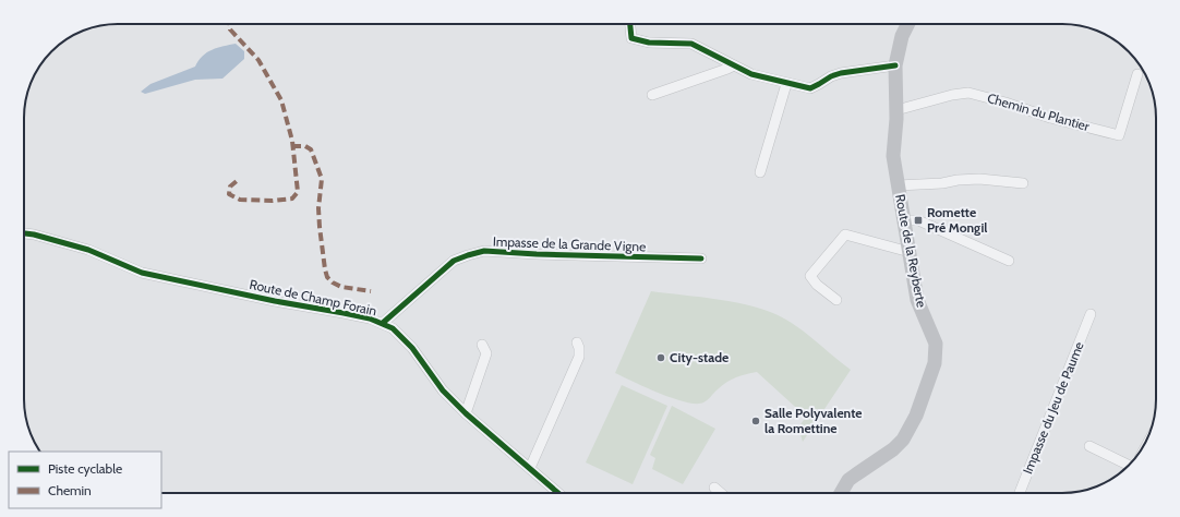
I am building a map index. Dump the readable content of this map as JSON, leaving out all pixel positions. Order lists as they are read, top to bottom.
{
  "streets": {
    "main road": ["Route de la Reyberte"],
    "street": [
      "Chemin du Plantier",
      "Impasse de la Grande Vigne",
      "Route de Champ Forain",
      "Impasse du Jeu de Paume"
    ]
  },
  "crossings": [
    ["Chemin du Plantier", "Route de la Reyberte"],
    ["Impasse de la Grande Vigne", "Route de Champ Forain"]
  ],
  "places": {
    "transit": ["Romette Pré Mongil"],
    "other": ["City-stade", "Salle Polyvalente la Romettine"]
  },
  "legend": ["Piste cyclable", "Chemin"]
}
